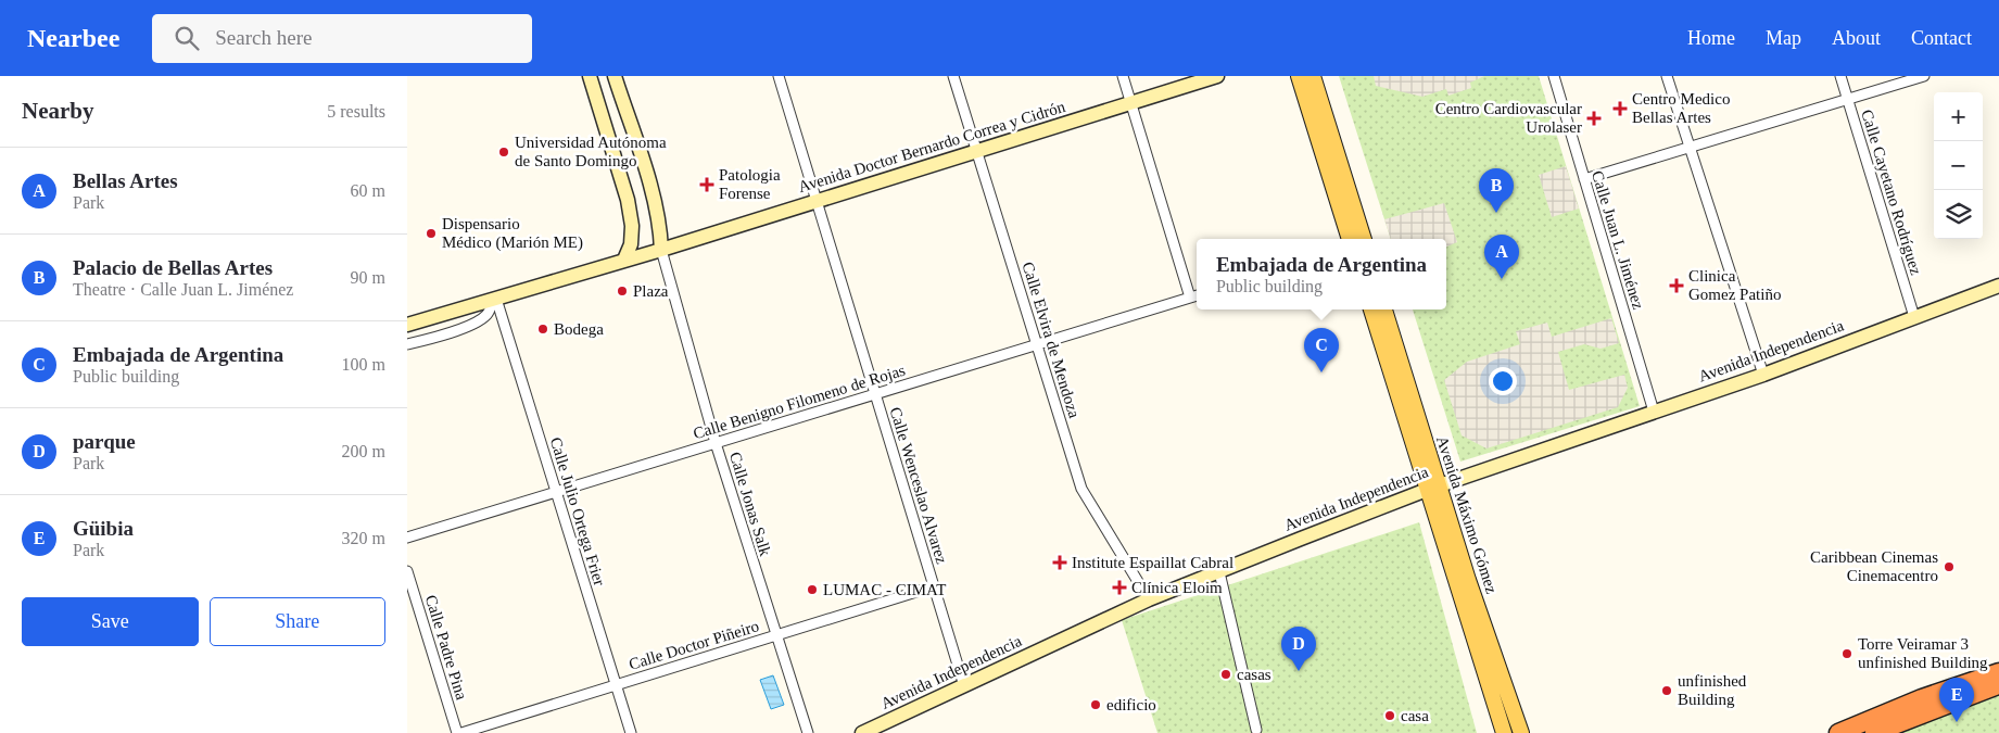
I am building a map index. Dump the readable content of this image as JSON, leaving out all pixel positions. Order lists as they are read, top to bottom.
{
  "streets": {
    "main road": ["Avenida Doctor Bernardo Correa y Cidrón", "Avenida Independencia", "Avenida Máximo Gómez"],
    "street": [
      "Calle Cayetano Rodríguez",
      "Calle Juan L. Jiménez",
      "Calle Elvira de Mendoza",
      "Calle Benigno Filomeno de Rojas",
      "Calle Wenceslao Alvarez",
      "Calle Jonas Salk",
      "Calle Julio Ortega Frier",
      "Calle Doctor Piñeiro",
      "Calle Padre Pina"
    ]
  },
  "crossings": [
    ["Avenida Doctor Bernardo Correa y Cidrón", "Calle Elvira de Mendoza"],
    ["Avenida Doctor Bernardo Correa y Cidrón", "Calle Wenceslao Alvarez"],
    ["Avenida Doctor Bernardo Correa y Cidrón", "Calle Jonas Salk"],
    ["Avenida Doctor Bernardo Correa y Cidrón", "Calle Julio Ortega Frier"],
    ["Calle Cayetano Rodríguez", "Avenida Independencia"],
    ["Calle Juan L. Jiménez", "Avenida Independencia"],
    ["Calle Elvira de Mendoza", "Avenida Independencia"],
    ["Calle Elvira de Mendoza", "Calle Benigno Filomeno de Rojas"],
    ["Avenida Independencia", "Calle Wenceslao Alvarez"],
    ["Avenida Independencia", "Avenida Máximo Gómez"],
    ["Calle Benigno Filomeno de Rojas", "Calle Wenceslao Alvarez"],
    ["Calle Benigno Filomeno de Rojas", "Calle Jonas Salk"],
    ["Calle Benigno Filomeno de Rojas", "Calle Julio Ortega Frier"],
    ["Calle Wenceslao Alvarez", "Calle Doctor Piñeiro"],
    ["Calle Jonas Salk", "Calle Doctor Piñeiro"],
    ["Calle Julio Ortega Frier", "Calle Doctor Piñeiro"]
  ],
  "places": {
    "health": [
      "Centro Medico Bellas Artes",
      "Centro Cardiovascular Urolaser",
      "Patologia Forense",
      "Clinica Gomez Patiño",
      "Institute Espaillat Cabral",
      "Clínica Eloim"
    ],
    "other": [
      "Universidad Autónoma de Santo Domingo",
      "Dispensario Médico (Marión ME)",
      "Plaza",
      "Bodega",
      "Caribbean Cinemas Cinemacentro",
      "LUMAC - CIMAT",
      "Torre Veiramar 3 unfinished Building",
      "casas",
      "unfinished Building",
      "edificio",
      "casa"
    ]
  },
  "page": {
    "header": "Nearbee",
    "search": "Search here",
    "nav": [
      "Home",
      "Map",
      "About",
      "Contact"
    ],
    "heading": ["Nearby", "5 results"],
    "map_buttons": ["+", "−"],
    "list": [
      {
        "mark": "A",
        "name": "Bellas Artes",
        "note": "Park",
        "value": "60 m"
      },
      {
        "mark": "B",
        "name": "Palacio de Bellas Artes",
        "note": "Theatre · Calle Juan L. Jiménez",
        "value": "90 m"
      },
      {
        "mark": "C",
        "name": "Embajada de Argentina",
        "note": "Public building",
        "value": "100 m"
      },
      {
        "mark": "D",
        "name": "parque",
        "note": "Park",
        "value": "200 m"
      },
      {
        "mark": "E",
        "name": "Güibia",
        "note": "Park",
        "value": "320 m"
      }
    ],
    "pins": [
      "B",
      "A",
      "C",
      "D",
      "E"
    ],
    "popup": ["Embajada de Argentina", "Public building"],
    "buttons": ["Save", "Share"]
  }
}
